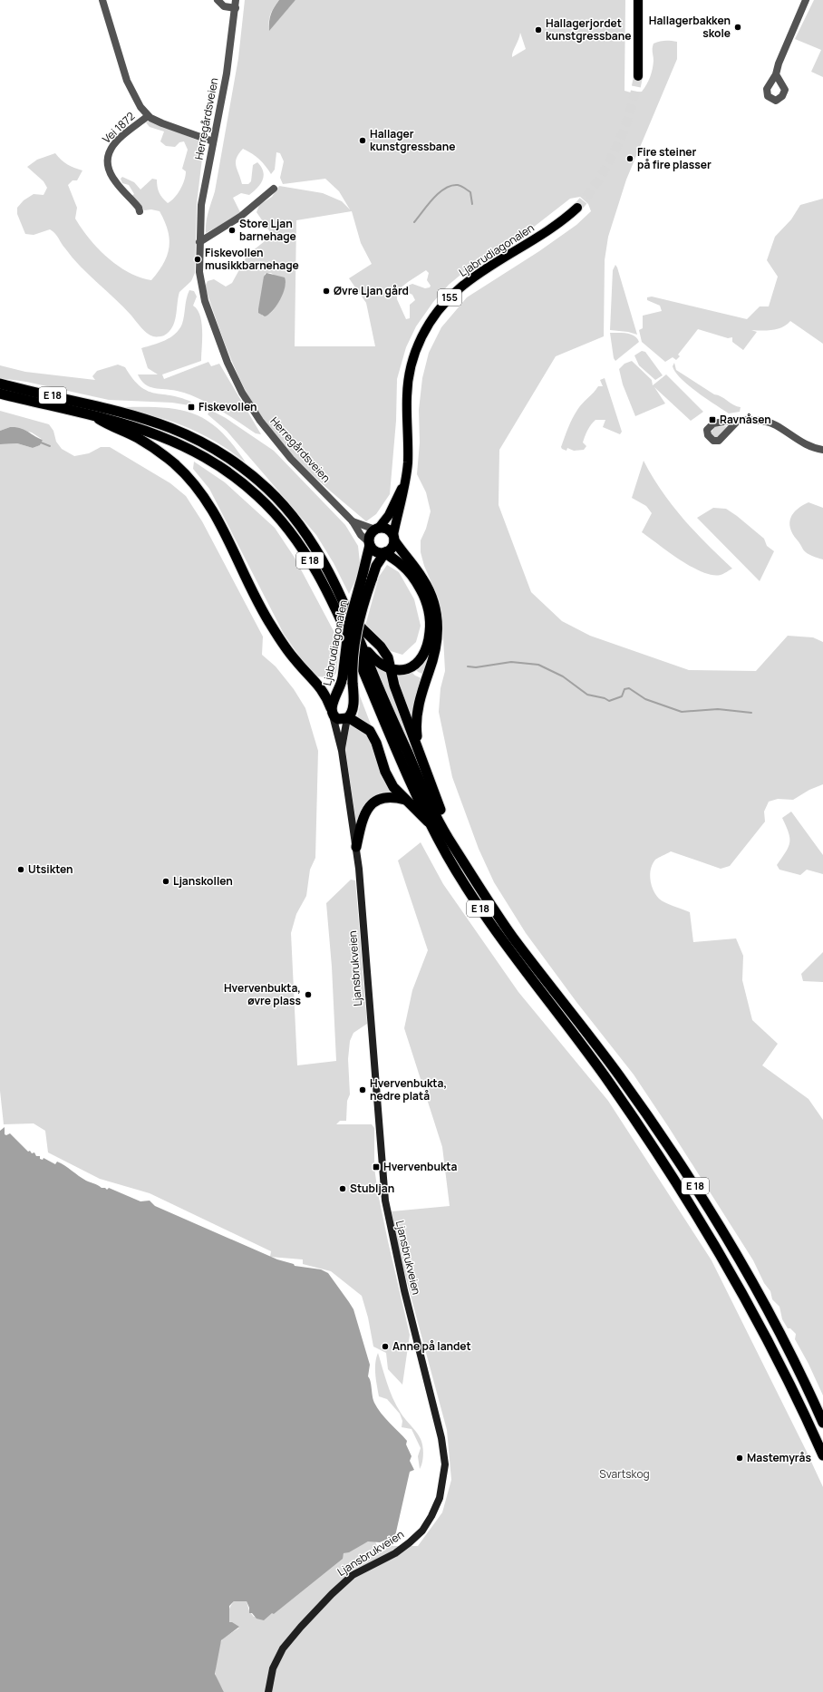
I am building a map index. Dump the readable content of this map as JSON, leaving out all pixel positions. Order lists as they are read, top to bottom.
{
  "streets": {
    "highway": ["Ljabrudiagonalen", "E 18"],
    "main road": ["155", "Ljansbrukveien"],
    "street": ["Herregårdsveien", "Vei 1872"]
  },
  "crossings": [
    ["Herregårdsveien", "Ljabrudiagonalen"],
    ["Herregårdsveien", "E 18"],
    ["Ljabrudiagonalen", "E 18"],
    ["Ljabrudiagonalen", "Ljansbrukveien"],
    ["E 18", "Ljansbrukveien"]
  ],
  "parks": ["Svartskog"],
  "places": {
    "other": [
      "Hallagerbakken skole",
      "Hallagerjordet kunstgressbane",
      "Hallager kunstgressbane",
      "Fire steiner på fire plasser",
      "Store Ljan barnehage",
      "Fiskevollen musikkbarnehage",
      "Øvre Ljan gård",
      "Utsikten",
      "Ljanskollen",
      "Hvervenbukta, øvre plass",
      "Hvervenbukta, nedre platå",
      "Stubljan",
      "Anne på landet",
      "Mastemyrås"
    ],
    "transit": ["Fiskevollen", "Ravnåsen", "Hvervenbukta"]
  }
}
